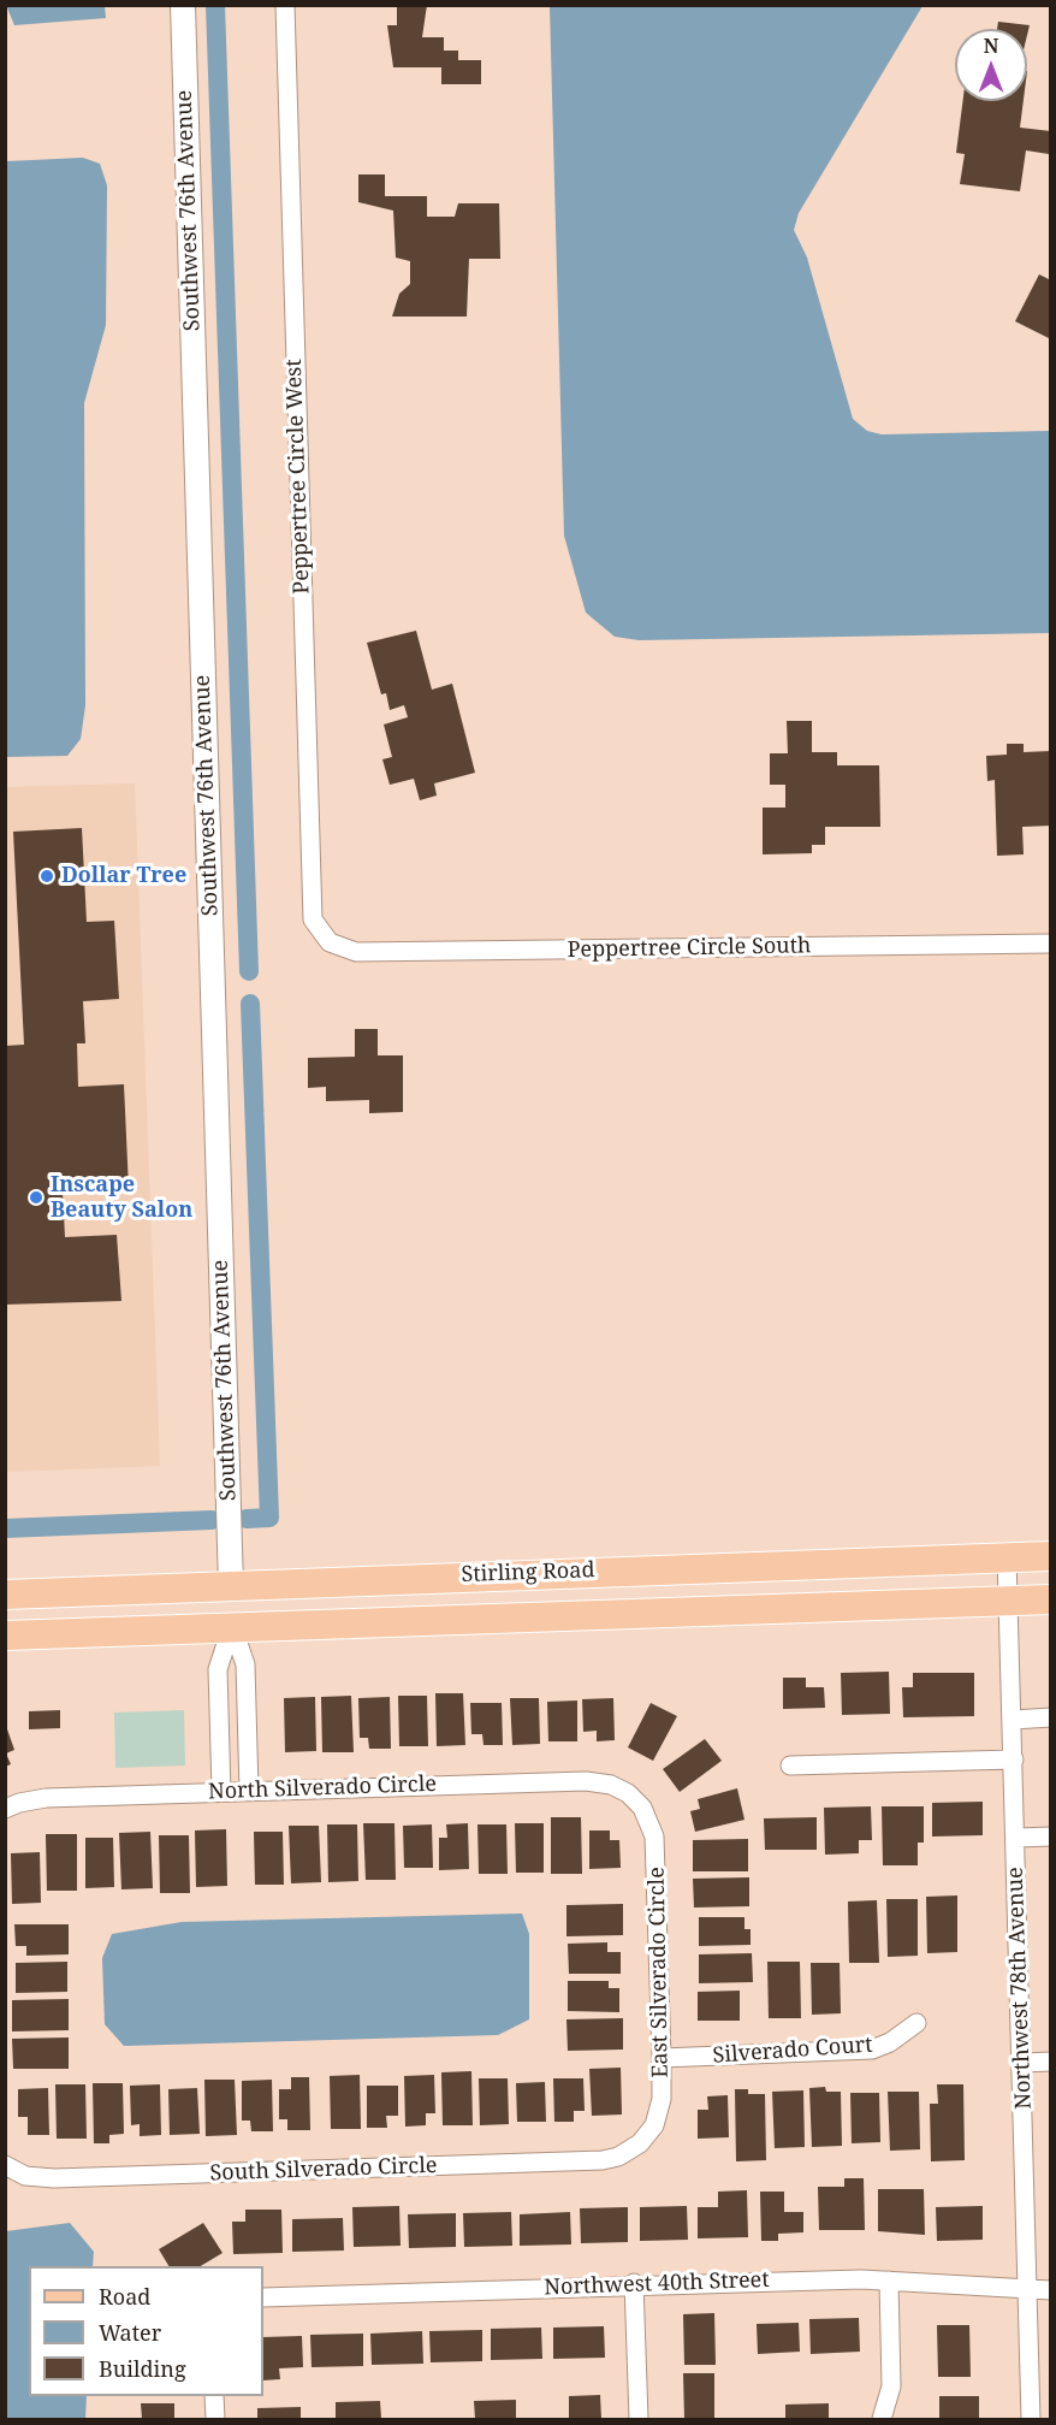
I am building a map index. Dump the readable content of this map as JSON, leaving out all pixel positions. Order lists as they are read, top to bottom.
{
  "streets": {
    "main road": ["Stirling Road"],
    "street": [
      "Southwest 76th Avenue",
      "Peppertree Circle West",
      "Peppertree Circle South",
      "North Silverado Circle",
      "East Silverado Circle",
      "Northwest 78th Avenue",
      "Silverado Court",
      "South Silverado Circle",
      "Northwest 40th Street"
    ]
  },
  "crossings": [
    ["Southwest 76th Avenue", "Stirling Road"],
    ["Peppertree Circle West", "Peppertree Circle South"],
    ["Stirling Road", "Northwest 78th Avenue"],
    ["North Silverado Circle", "East Silverado Circle"],
    ["East Silverado Circle", "Silverado Court"],
    ["East Silverado Circle", "South Silverado Circle"],
    ["Northwest 78th Avenue", "Northwest 40th Street"]
  ],
  "places": ["Dollar Tree", "Inscape Beauty Salon"],
  "legend": ["Road", "Water", "Building"],
  "north": "top"
}
